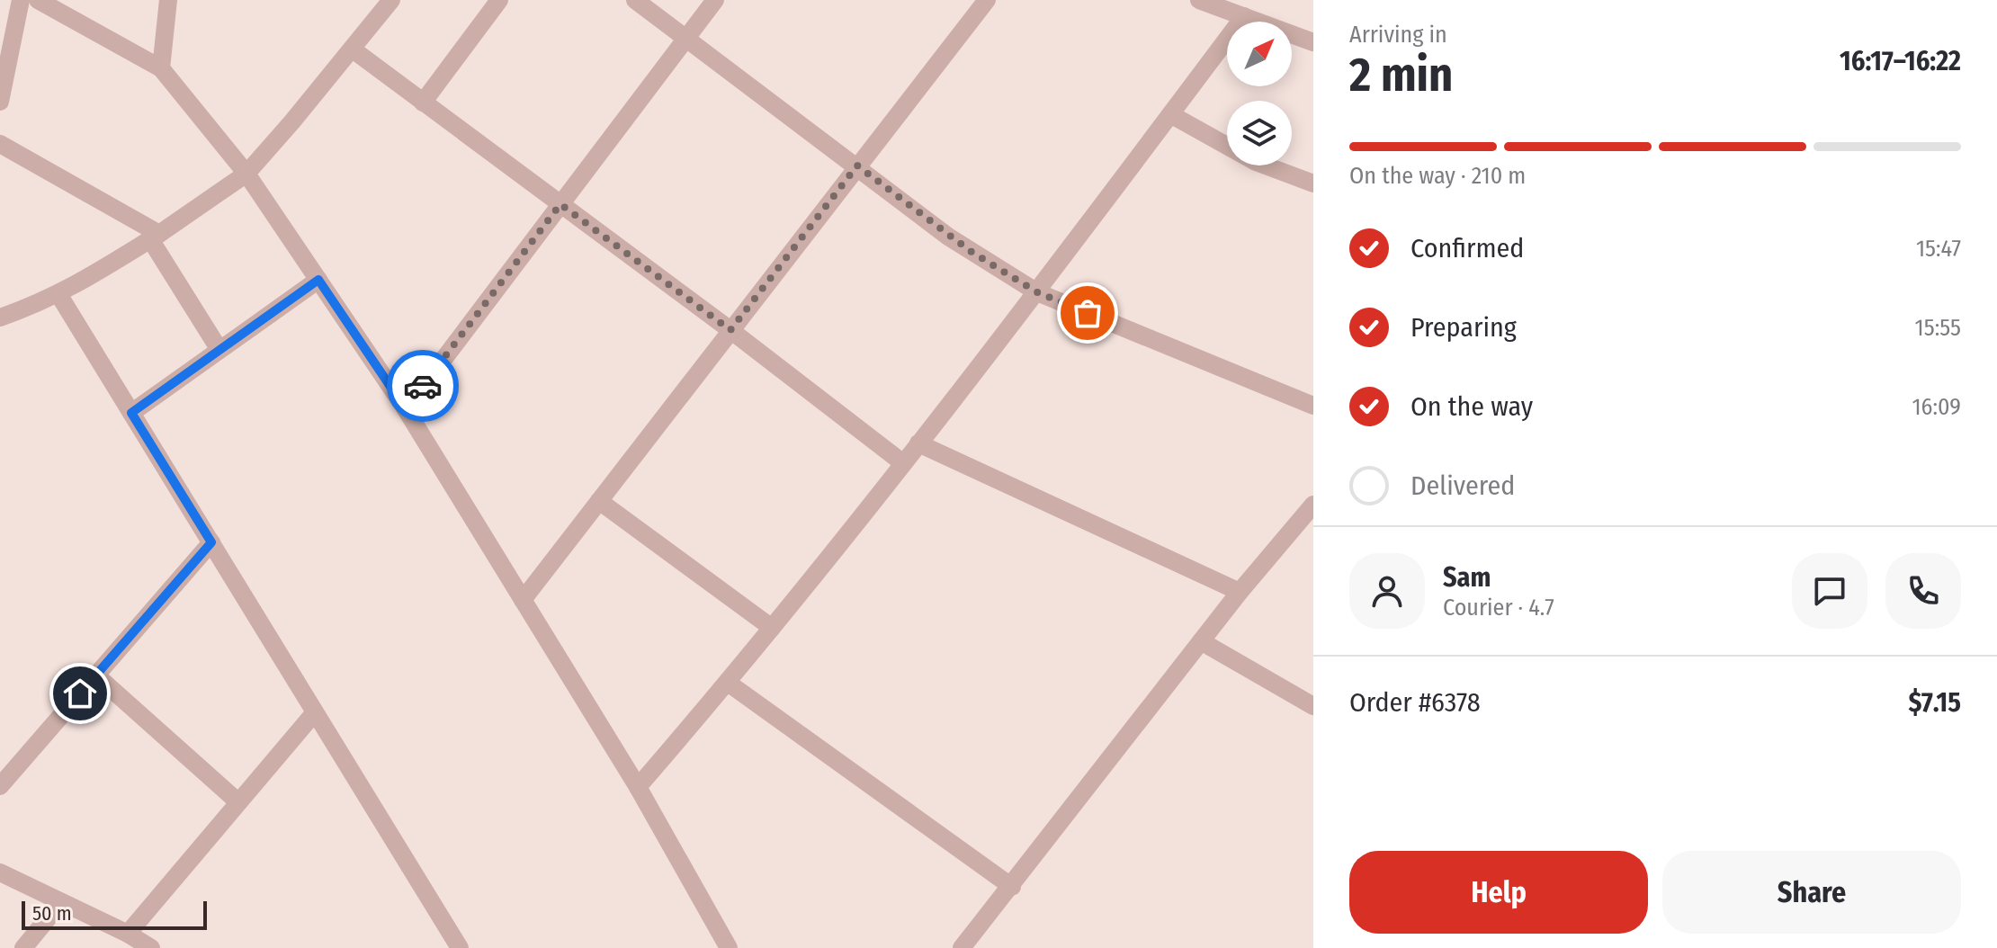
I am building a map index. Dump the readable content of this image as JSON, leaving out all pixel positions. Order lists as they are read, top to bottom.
{
  "scale_bar": "50 m",
  "north": "top right",
  "page": {
    "heading": ["2 min", "Arriving in", "16:17–16:22"],
    "panel": [
      "Sam",
      "Courier · 4.7",
      "Order #6378",
      "$7.15"
    ],
    "bar": "On the way · 210 m",
    "list": [
      ["Confirmed", "15:47"],
      ["Preparing", "15:55"],
      ["On the way", "16:09"],
      "Delivered"
    ],
    "buttons": ["Help", "Share"],
    "scale": "50 m"
  }
}
